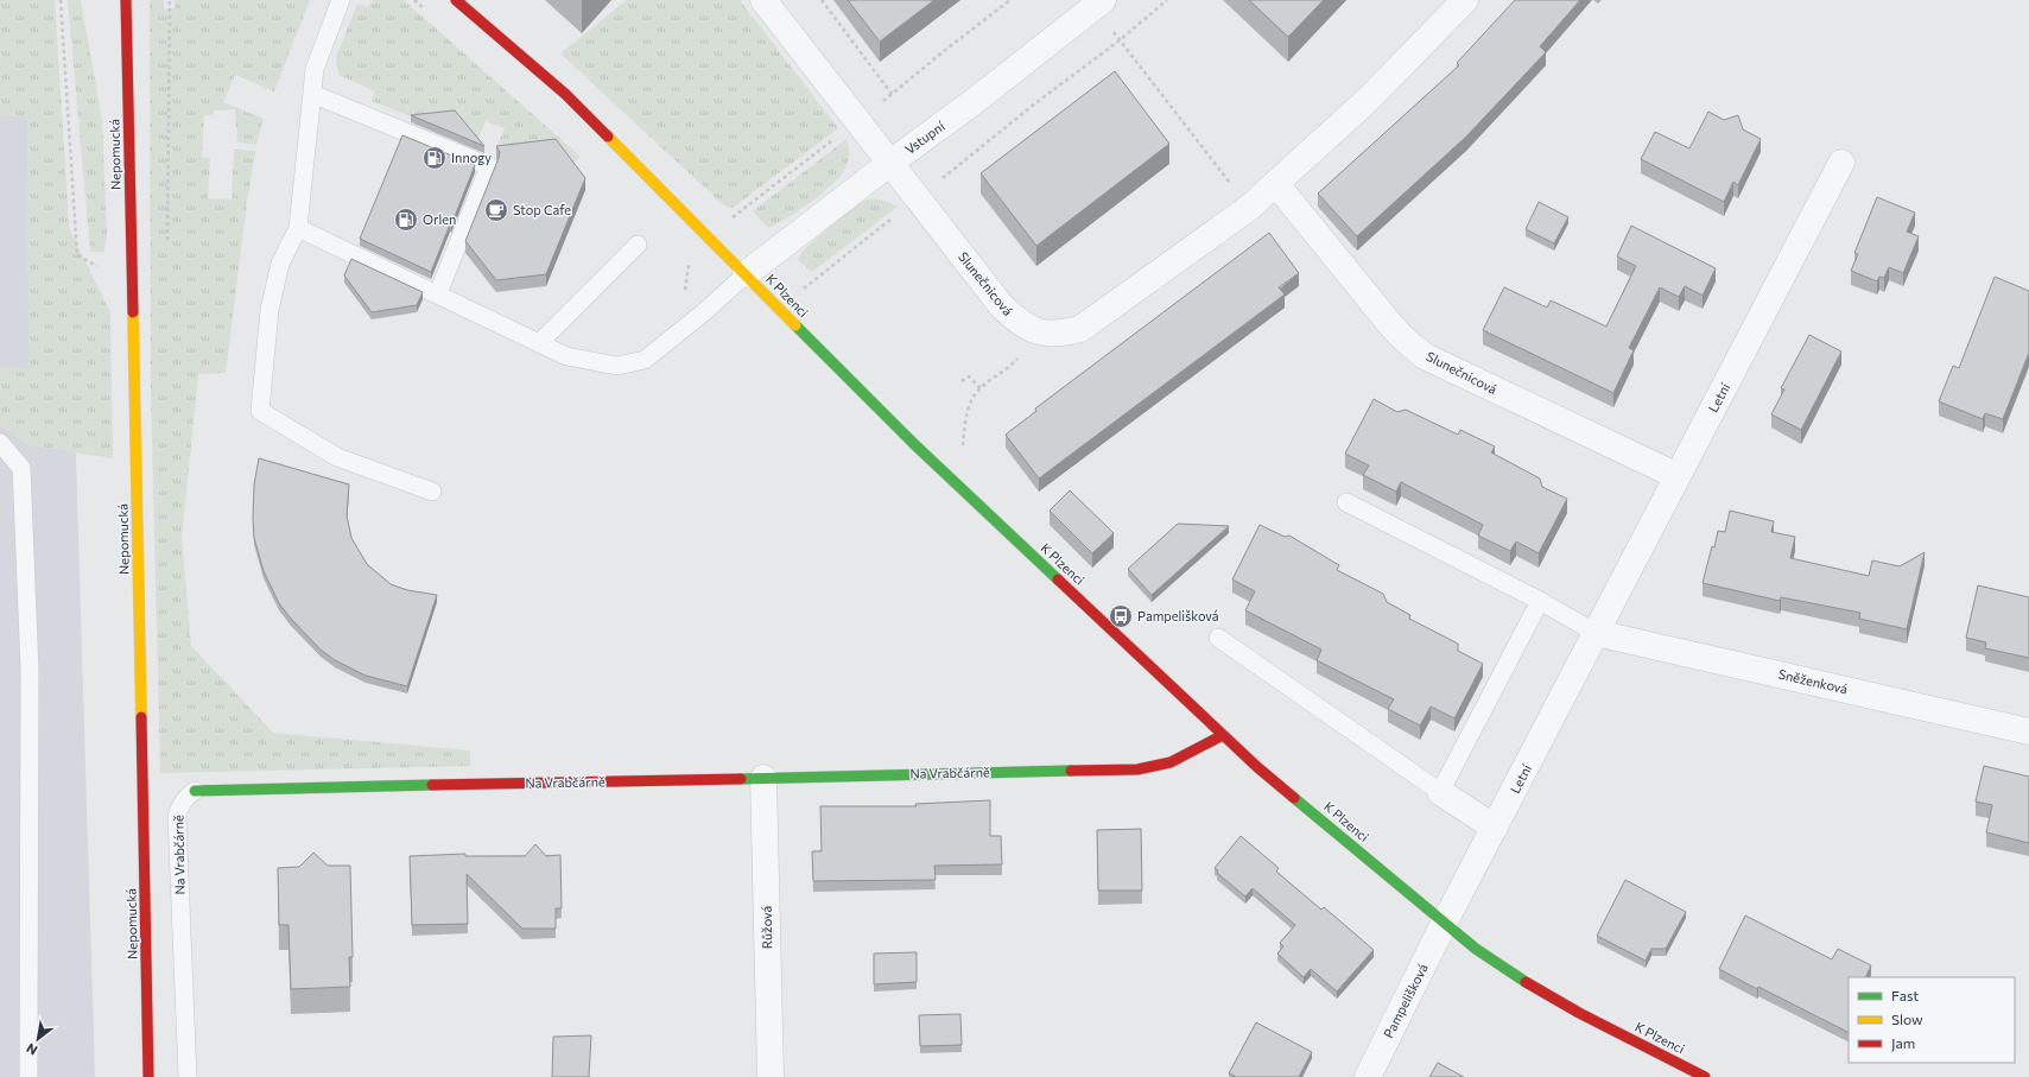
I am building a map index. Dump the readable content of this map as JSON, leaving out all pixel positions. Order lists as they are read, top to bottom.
{
  "streets": {
    "street": [
      "Vstupní",
      "Nepomucká",
      "Slunečnicová",
      "K Plzenci",
      "Letní",
      "Sněženková",
      "Na Vrabčárně",
      "Růžová",
      "Pampelišková"
    ]
  },
  "crossings": [
    ["Vstupní", "Slunečnicová"],
    ["Vstupní", "K Plzenci"],
    ["Slunečnicová", "Letní"],
    ["K Plzenci", "Letní"],
    ["K Plzenci", "Na Vrabčárně"],
    ["K Plzenci", "Pampelišková"],
    ["Letní", "Sněženková"],
    ["Letní", "Pampelišková"],
    ["Na Vrabčárně", "Růžová"]
  ],
  "places": {
    "fuel station": ["Innogy", "Orlen"],
    "cafe": ["Stop Cafe"],
    "bus stop": ["Pampelišková"]
  },
  "legend": ["Fast", "Slow", "Jam"],
  "north": "bottom left"
}
